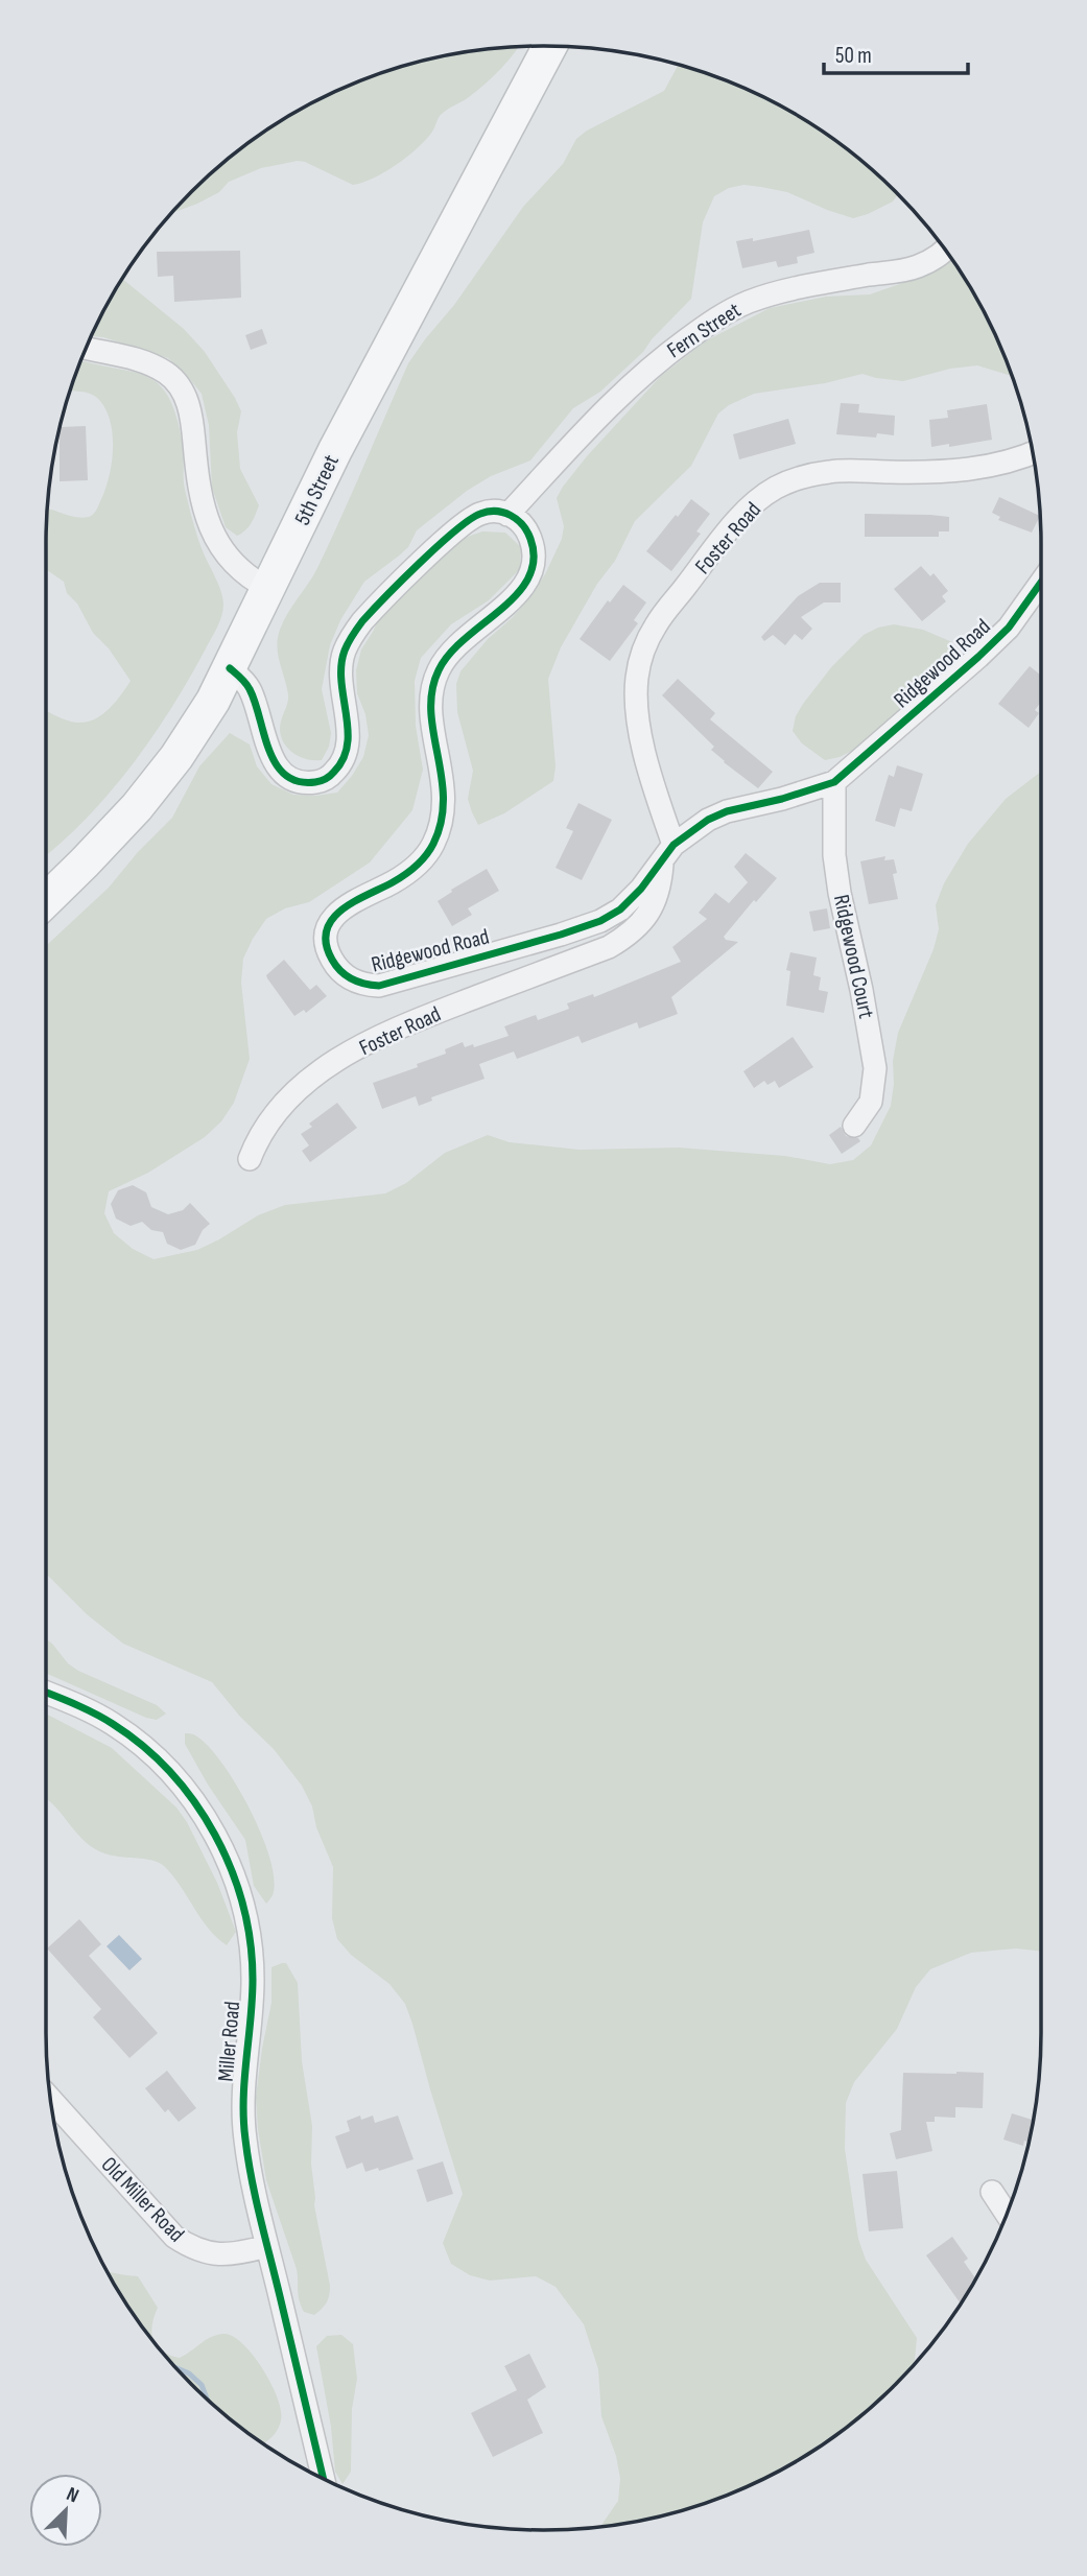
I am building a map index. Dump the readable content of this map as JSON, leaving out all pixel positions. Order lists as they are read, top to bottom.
{
  "streets": {
    "main road": ["5th Street"],
    "street": [
      "Fern Street",
      "Foster Road",
      "Ridgewood Road",
      "Ridgewood Court",
      "Miller Road",
      "Old Miller Road"
    ]
  },
  "crossings": [
    ["Fern Street", "Ridgewood Road"],
    ["Foster Road", "Ridgewood Road"],
    ["Ridgewood Road", "Ridgewood Court"],
    ["Miller Road", "Old Miller Road"]
  ],
  "scale_bar": "50 m",
  "north": "top right"
}
